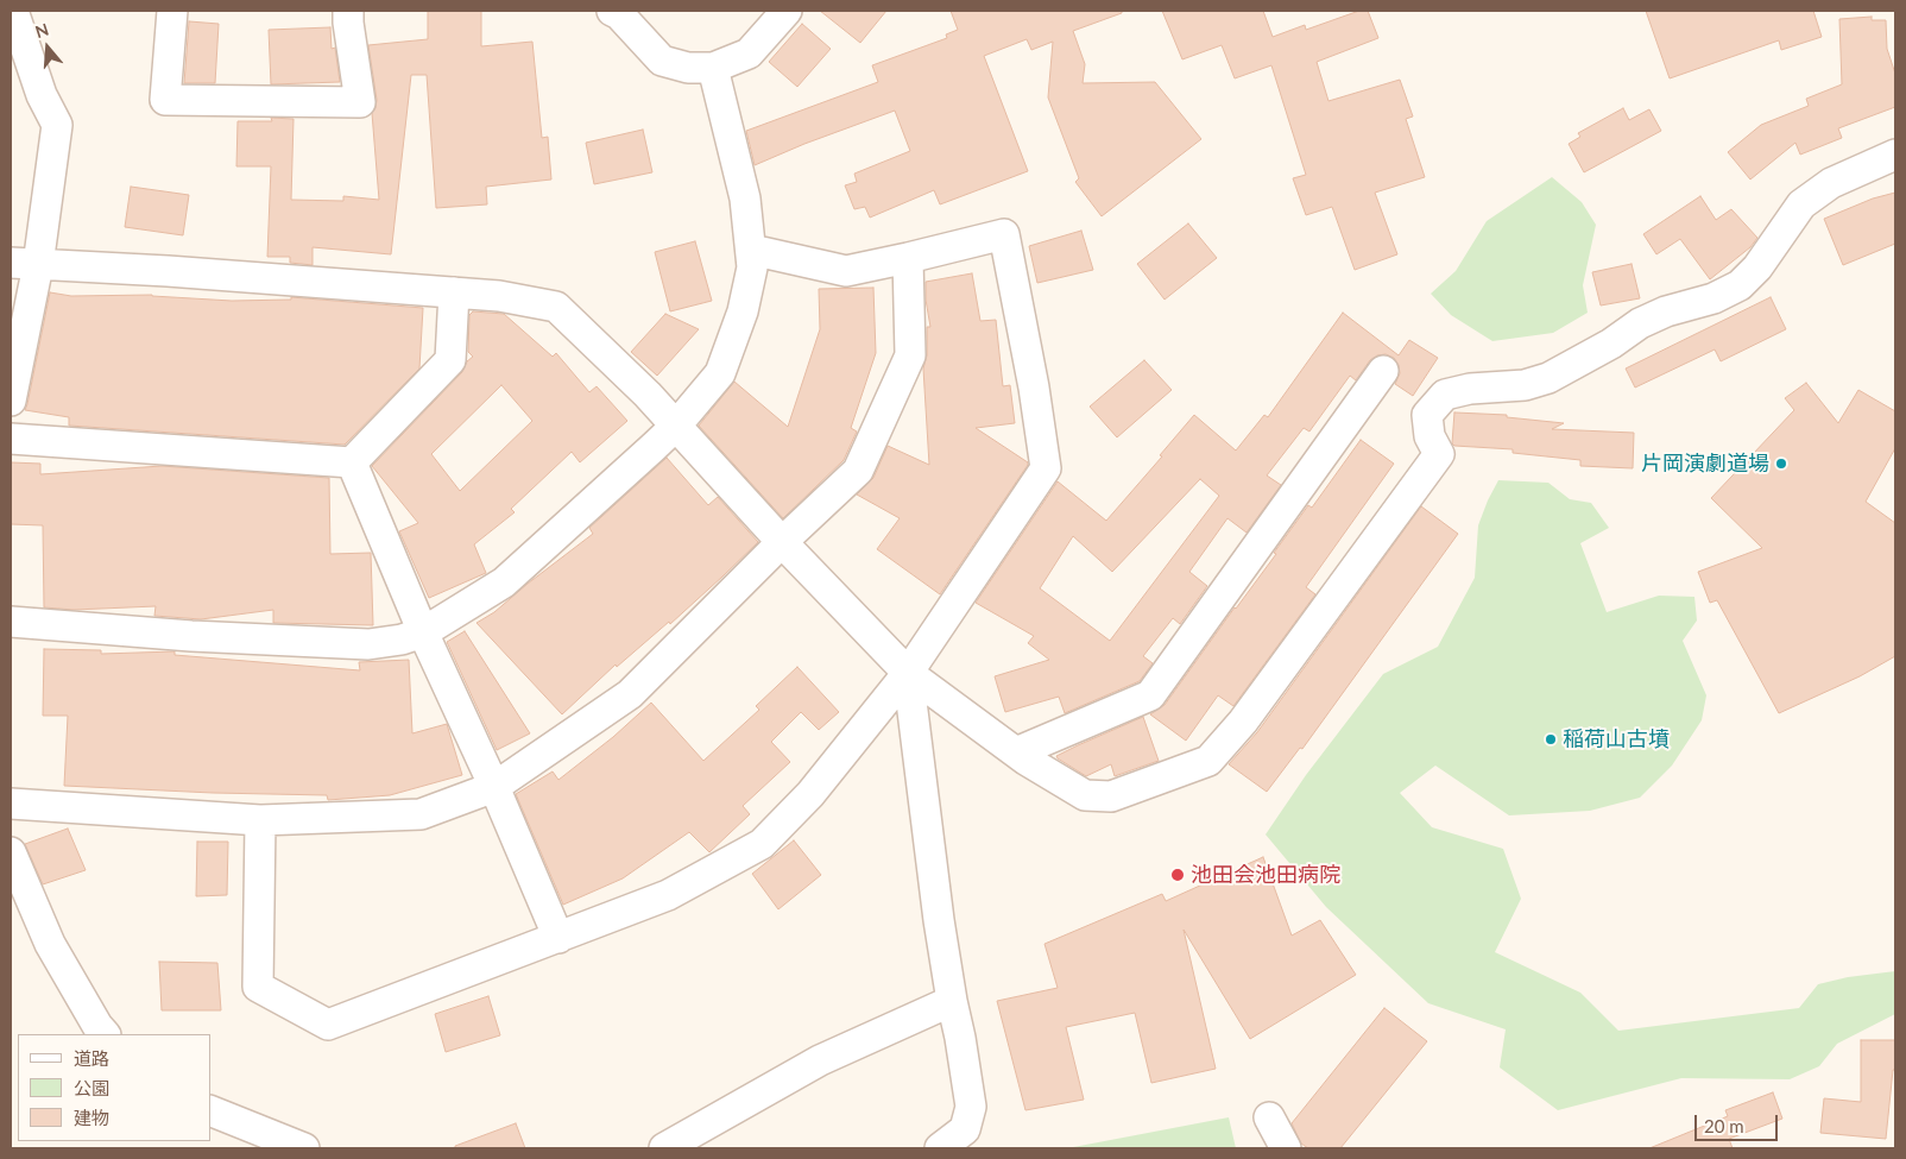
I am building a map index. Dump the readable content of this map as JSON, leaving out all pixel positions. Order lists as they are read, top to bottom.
{
  "places": ["片岡演劇道場", "稲荷山古墳", "池田会池田病院"],
  "legend": ["道路", "公園", "建物"],
  "scale_bar": "20 m",
  "north": "top"
}
